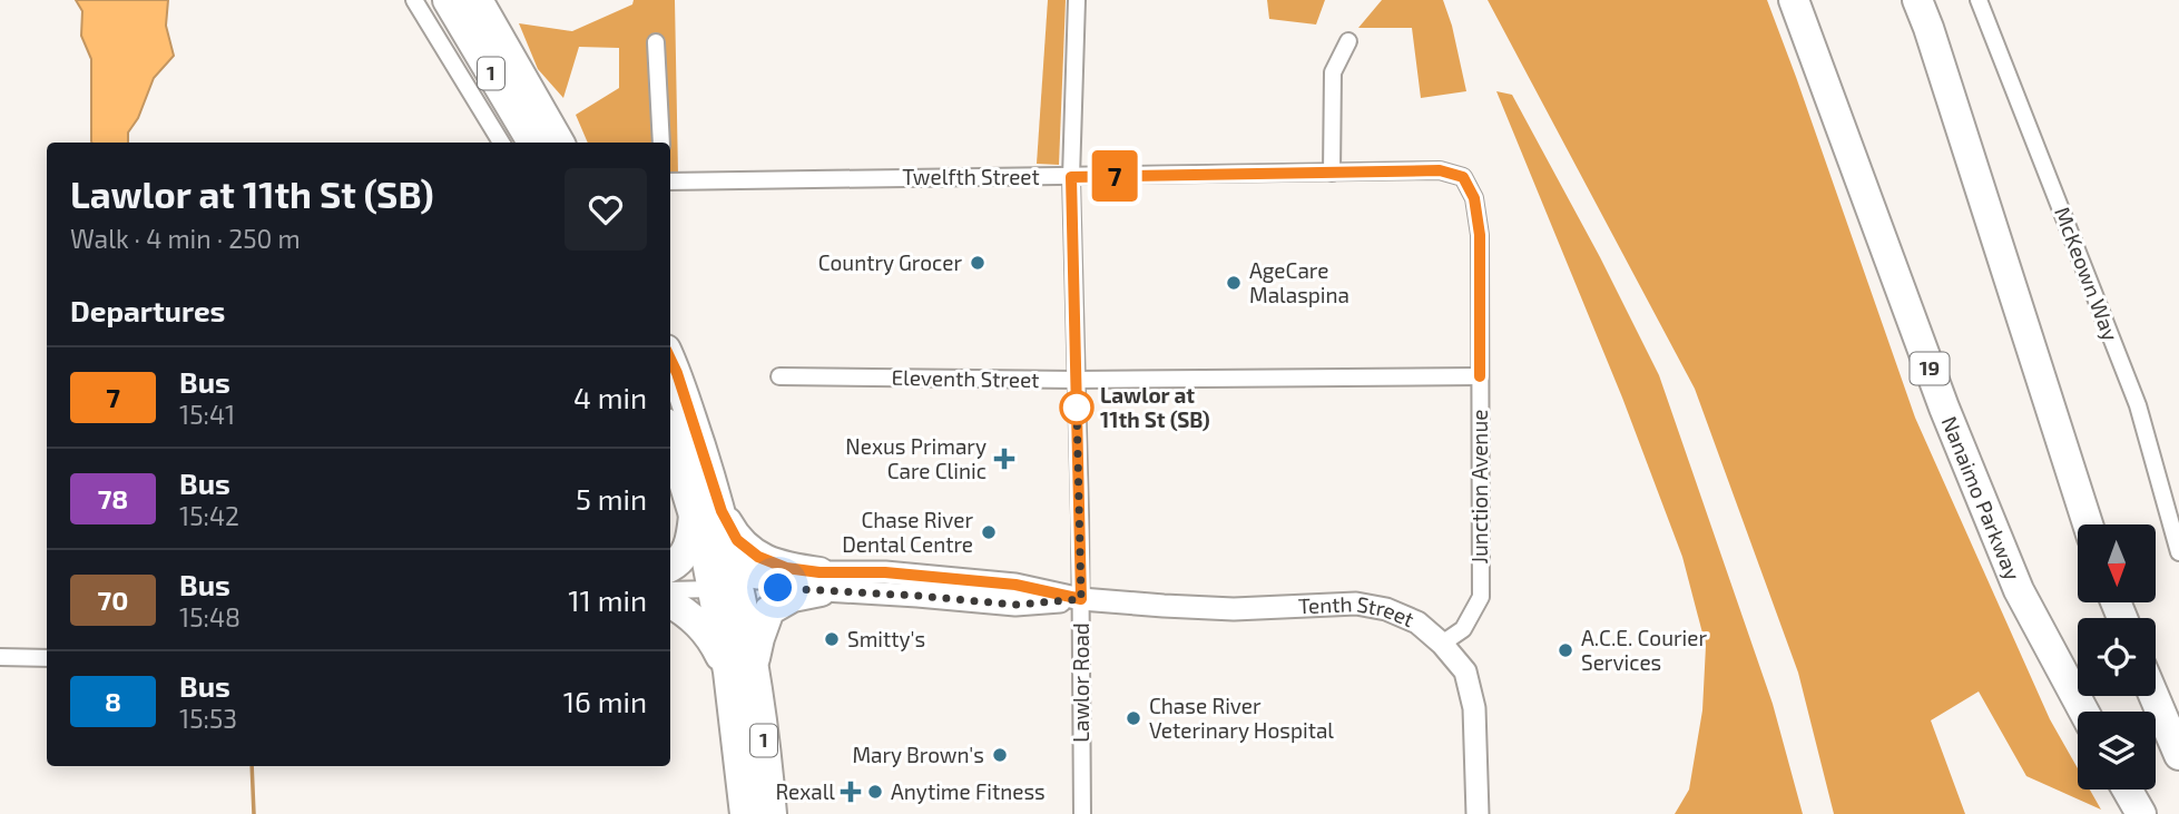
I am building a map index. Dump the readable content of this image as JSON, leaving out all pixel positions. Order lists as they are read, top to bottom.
{
  "streets": {
    "highway": ["1", "19", "Nanaimo Parkway"],
    "street": [
      "Twelfth Street",
      "McKeown Way",
      "Eleventh Street",
      "Junction Avenue",
      "Tenth Street",
      "Lawlor Road"
    ]
  },
  "crossings": [
    ["1", "Tenth Street"],
    ["Twelfth Street", "Junction Avenue"],
    ["Twelfth Street", "Lawlor Road"],
    ["Eleventh Street", "Junction Avenue"],
    ["Eleventh Street", "Lawlor Road"],
    ["Junction Avenue", "Tenth Street"],
    ["Tenth Street", "Lawlor Road"]
  ],
  "places": {
    "other": [
      "Country Grocer",
      "AgeCare Malaspina",
      "Lawlor at 11th St (SB)",
      "Chase River Dental Centre",
      "Smitty's",
      "A.C.E. Courier Services",
      "Chase River Veterinary Hospital",
      "Mary Brown's",
      "Anytime Fitness"
    ],
    "health": ["Nexus Primary Care Clinic", "Rexall"]
  },
  "lines": ["bus line 7"],
  "north": "bottom",
  "page": {
    "on_map": "7",
    "heading": [
      ["Lawlor at 11th St (SB)", "Walk · 4 min · 250 m"],
      "Departures"
    ],
    "list": [
      {
        "mark": "7",
        "name": "Bus",
        "note": "15:41",
        "value": "4 min"
      },
      {
        "mark": "78",
        "name": "Bus",
        "note": "15:42",
        "value": "5 min"
      },
      {
        "mark": "70",
        "name": "Bus",
        "note": "15:48",
        "value": "11 min"
      },
      {
        "mark": "8",
        "name": "Bus",
        "note": "15:53",
        "value": "16 min"
      }
    ]
  }
}
